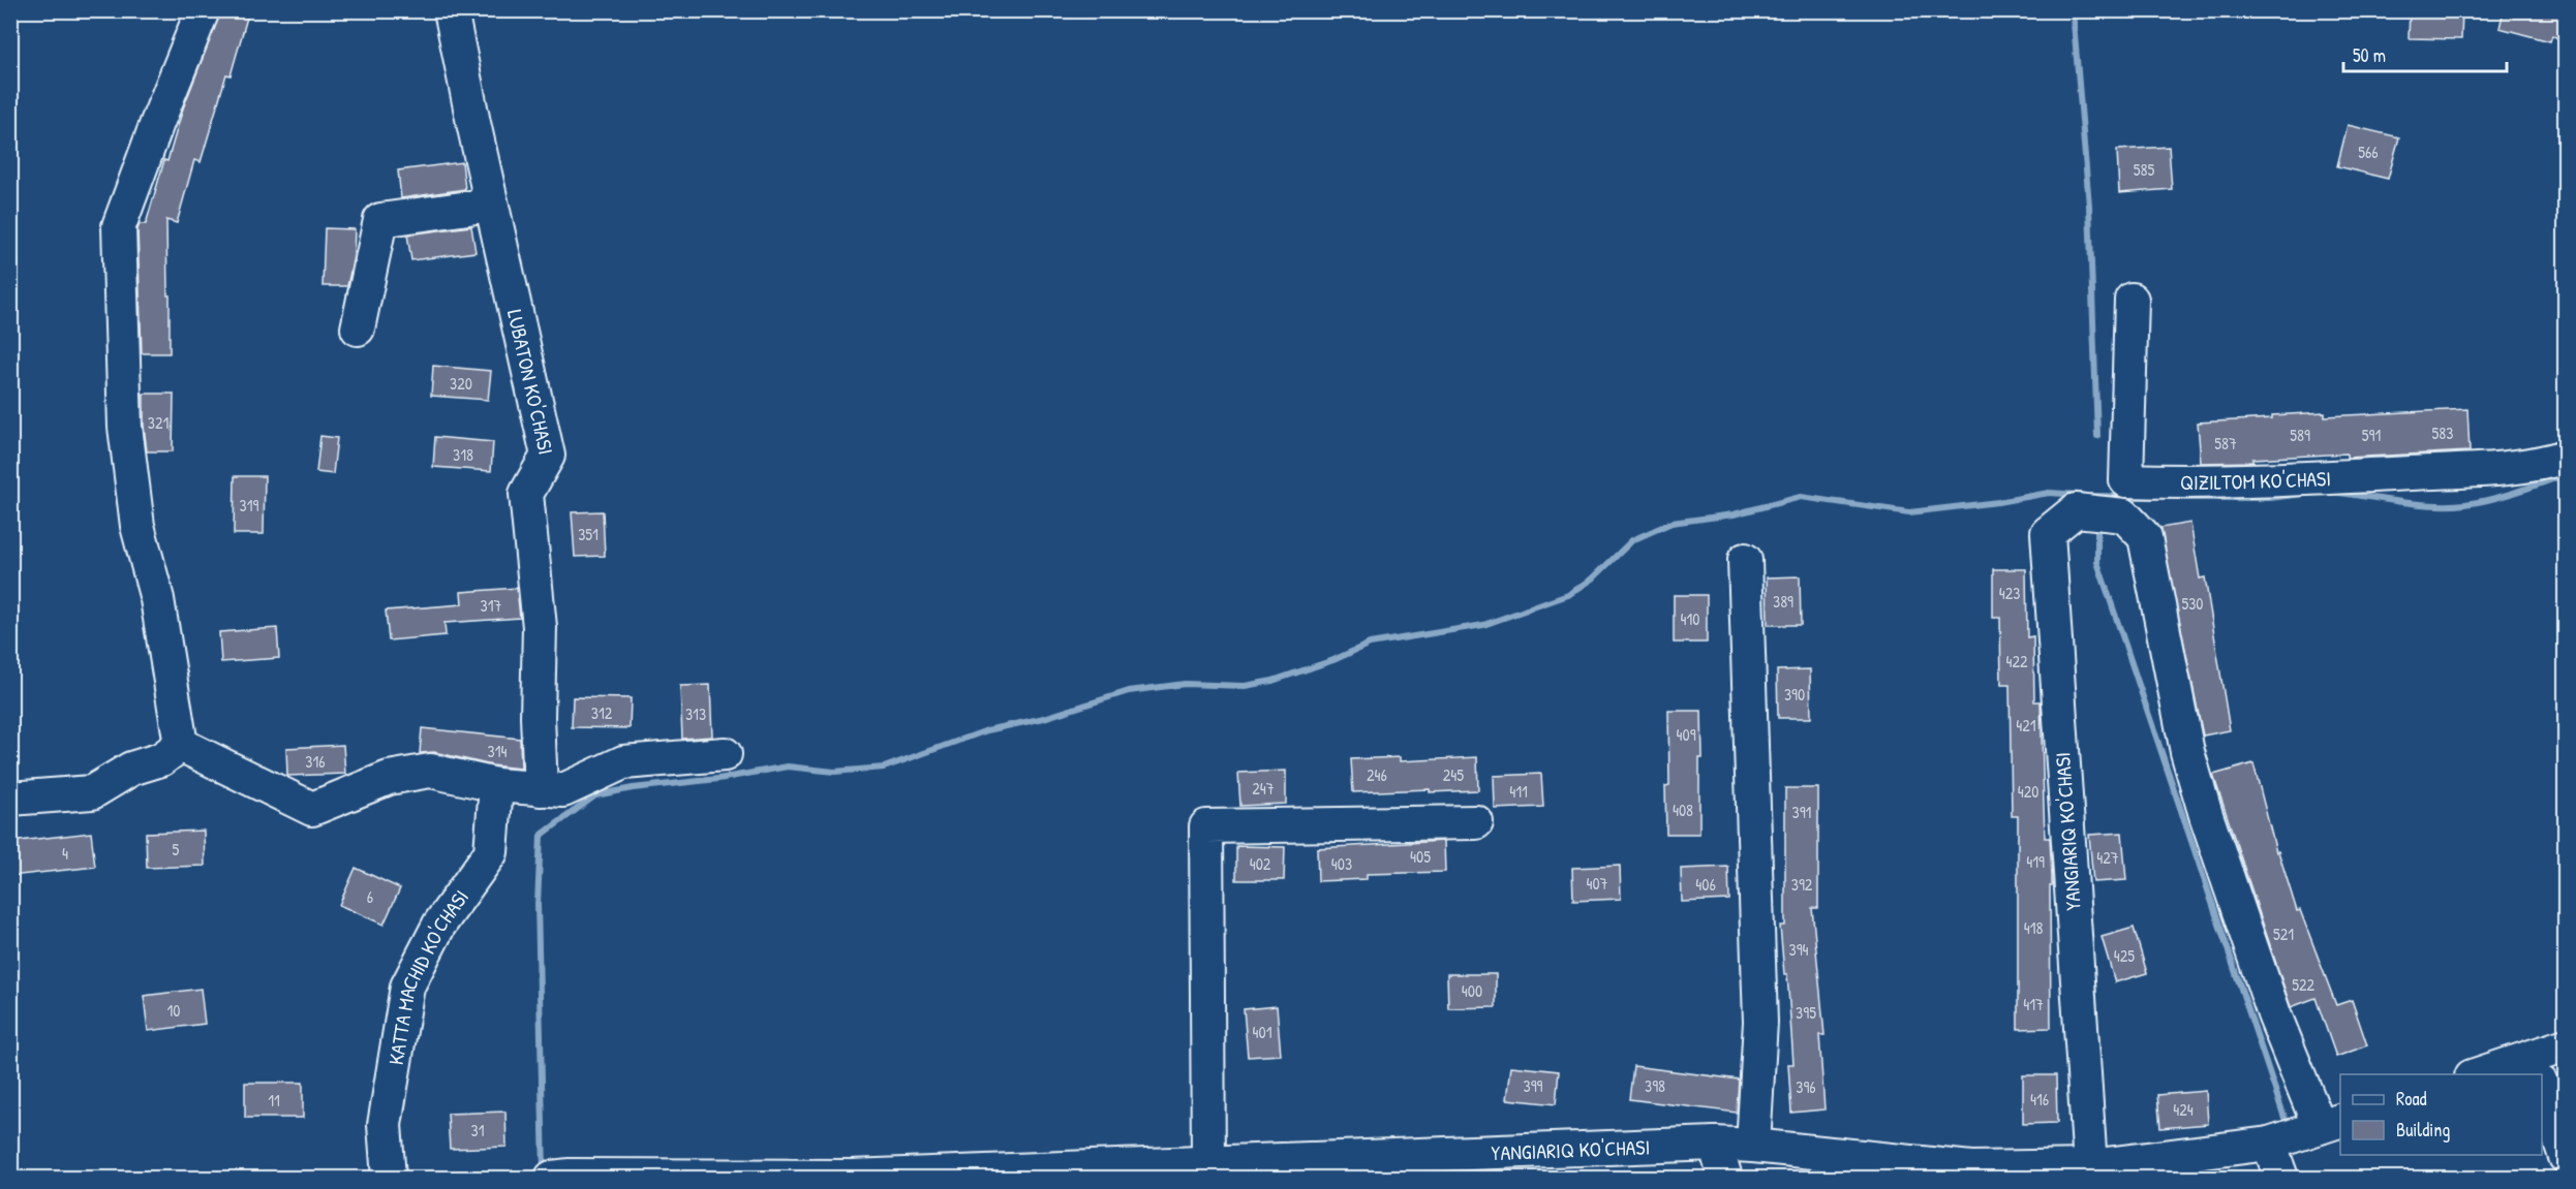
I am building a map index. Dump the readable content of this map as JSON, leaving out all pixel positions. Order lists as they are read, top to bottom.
{
  "streets": {
    "street": [
      "LUBATON KO'CHASI",
      "QIZILTOM KO'CHASI",
      "YANGIARIQ KO'CHASI",
      "KATTA MACHID KO'CHASI"
    ]
  },
  "house_numbers": [
    "566",
    "585",
    "320",
    "321",
    "583",
    "589",
    "591",
    "587",
    "318",
    "319",
    "351",
    "423",
    "389",
    "530",
    "317",
    "410",
    "422",
    "390",
    "312",
    "313",
    "421",
    "409",
    "314",
    "316",
    "246",
    "245",
    "247",
    "411",
    "420",
    "408",
    "391",
    "5",
    "4",
    "405",
    "427",
    "419",
    "402",
    "403",
    "407",
    "406",
    "392",
    "6",
    "418",
    "521",
    "394",
    "425",
    "522",
    "400",
    "417",
    "10",
    "395",
    "401",
    "399",
    "398",
    "396",
    "416",
    "11",
    "424",
    "31"
  ],
  "legend": ["Road", "Building"],
  "scale_bar": "50 m"
}
